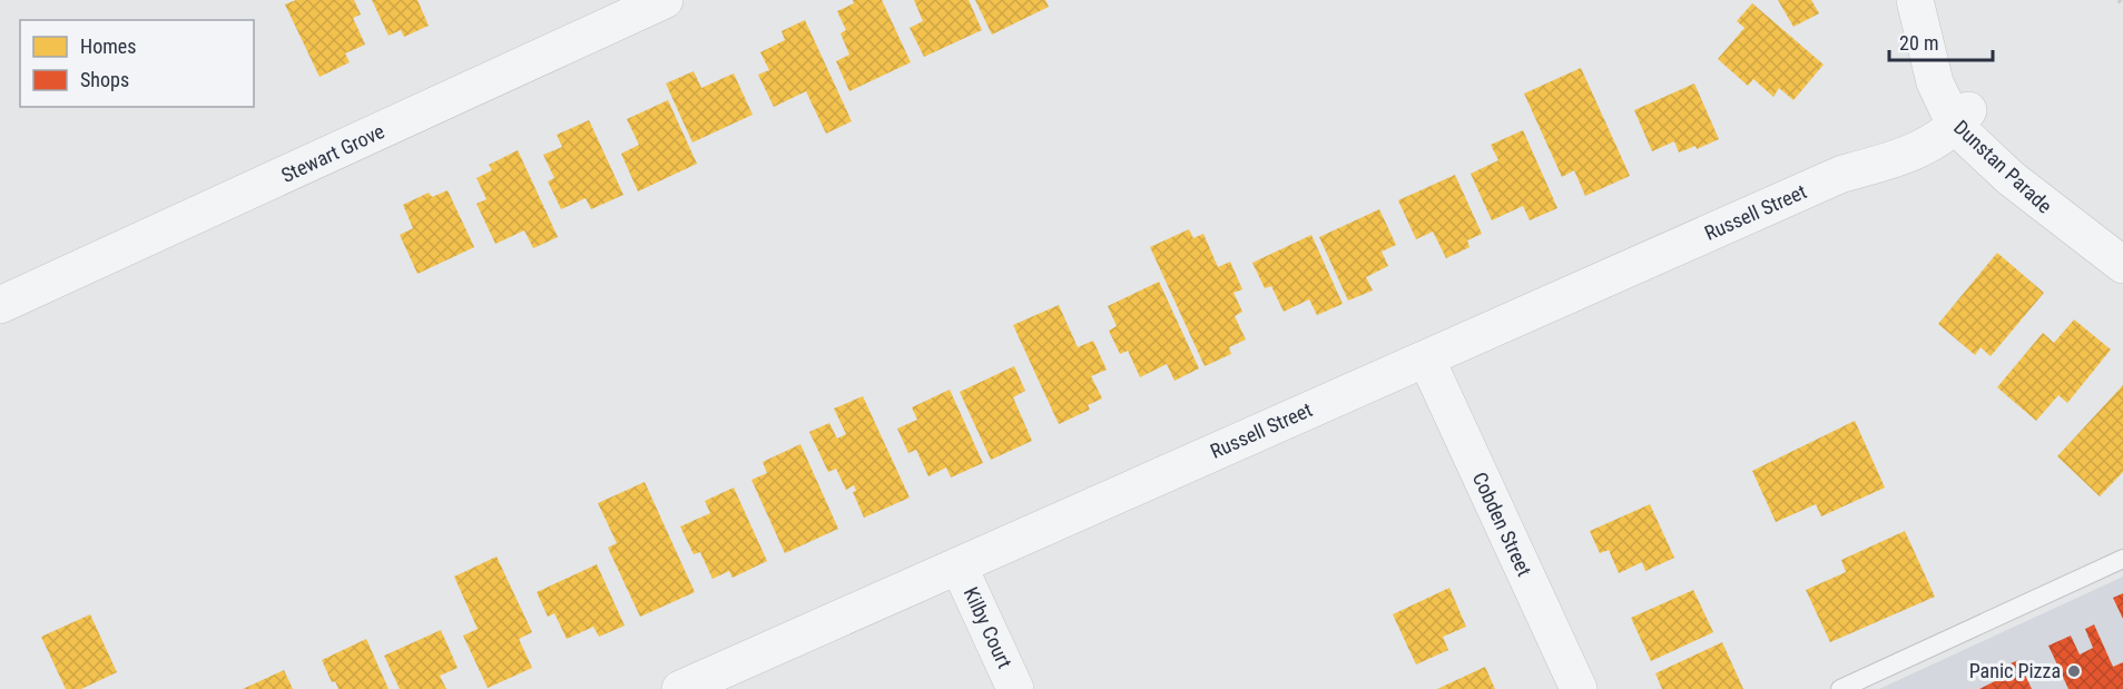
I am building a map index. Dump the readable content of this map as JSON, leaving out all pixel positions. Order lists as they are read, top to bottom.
{
  "streets": {
    "street": [
      "Stewart Grove",
      "Dunstan Parade",
      "Russell Street",
      "Cobden Street",
      "Kilby Court"
    ]
  },
  "crossings": [
    ["Dunstan Parade", "Russell Street"],
    ["Russell Street", "Cobden Street"],
    ["Russell Street", "Kilby Court"]
  ],
  "places": ["Panic Pizza"],
  "legend": ["Homes", "Shops"],
  "scale_bar": "20 m"
}
